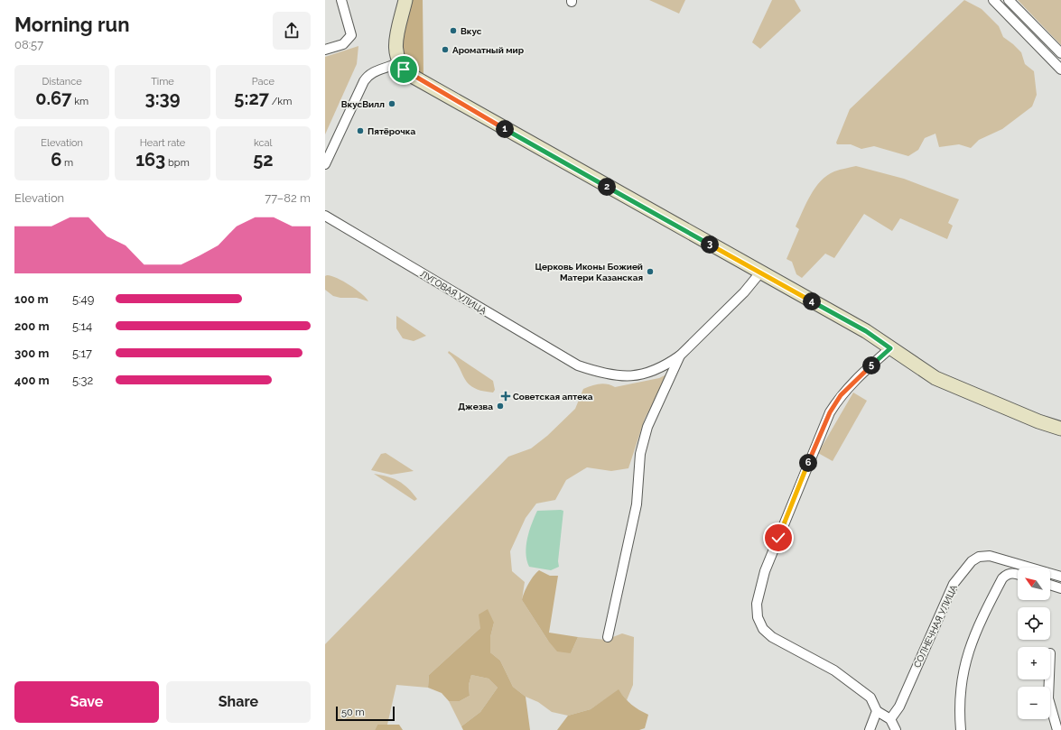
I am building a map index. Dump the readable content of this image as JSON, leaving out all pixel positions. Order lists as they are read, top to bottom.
{
  "streets": {
    "street": ["ЛУГОВАЯ УЛИЦА", "СОЛНЕЧНАЯ УЛИЦА"]
  },
  "places": {
    "other": [
      "Вкус",
      "Ароматный мир",
      "ВкусВилл",
      "Пятёрочка",
      "Церковь Иконы Божией Матери Казанская",
      "Джезва"
    ],
    "health": ["Советская аптека"]
  },
  "scale_bar": "50 m",
  "north": "top left",
  "page": {
    "heading": ["Morning run", "08:57"],
    "stats": [
      ["Distance", "0.67 km"],
      ["Time", "3:39"],
      ["Pace", "5:27 /km"],
      ["Elevation", "6 m"],
      ["Heart rate", "163 bpm"],
      ["kcal", "52"]
    ],
    "pins": [
      "1",
      "2",
      "3",
      "4",
      "5",
      "6"
    ],
    "chart": ["Elevation", "77–82 m"],
    "list": [
      {
        "name": "100 m",
        "note": "5:49"
      },
      {
        "name": "200 m",
        "note": "5:14"
      },
      {
        "name": "300 m",
        "note": "5:17"
      },
      {
        "name": "400 m",
        "note": "5:32"
      }
    ],
    "map_buttons": ["+", "−"],
    "buttons": ["Save", "Share"],
    "scale": "50 m"
  }
}
